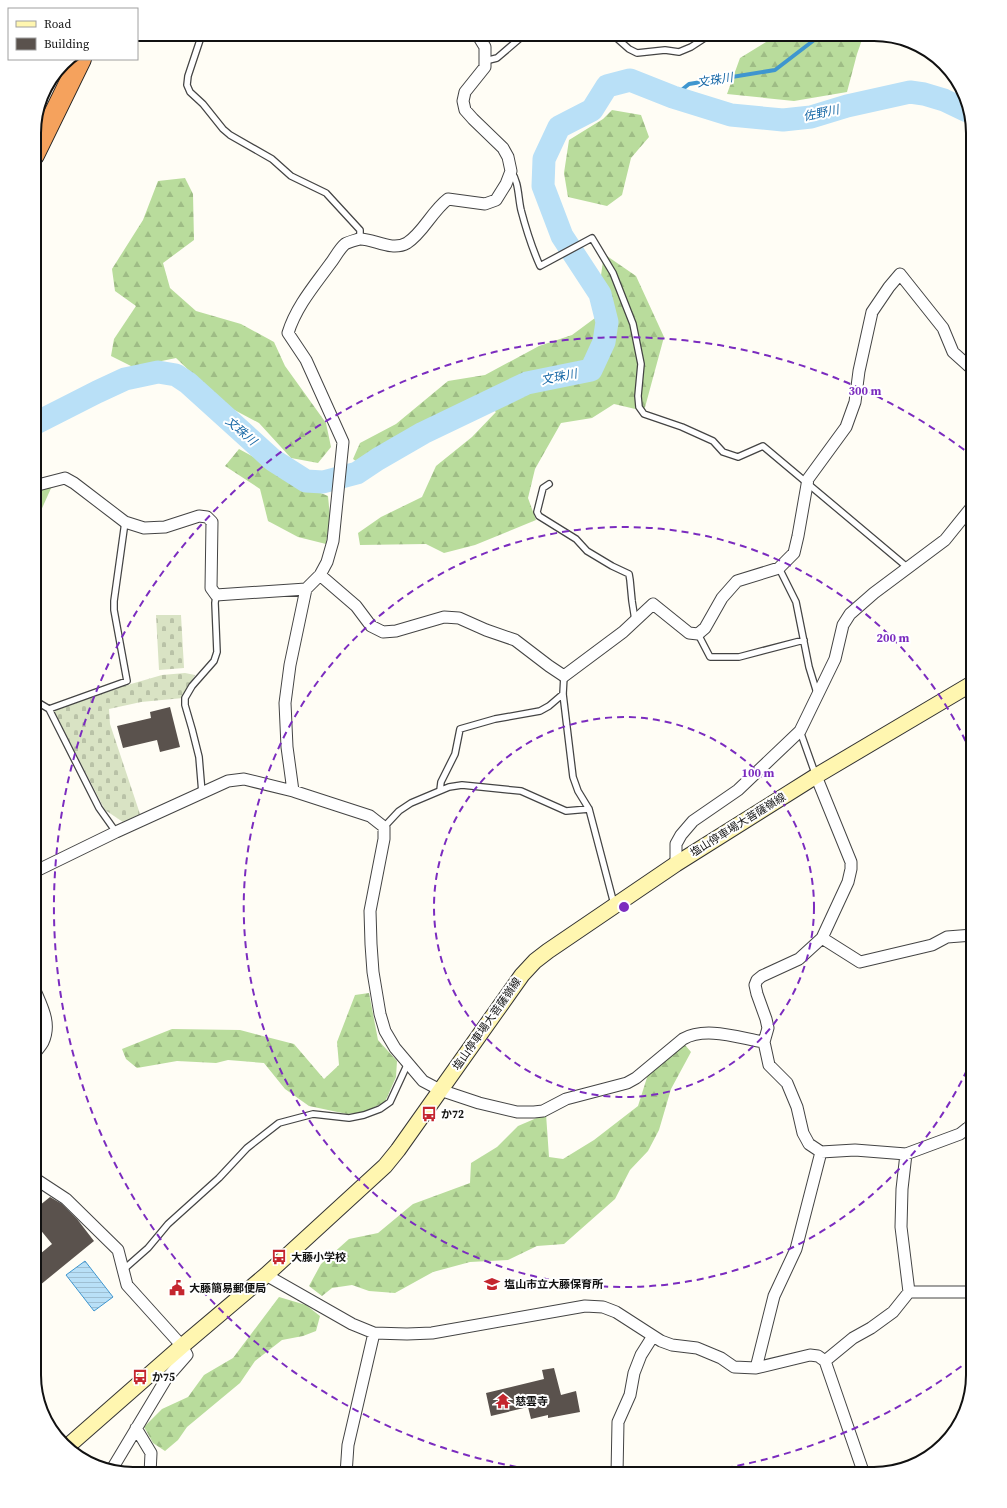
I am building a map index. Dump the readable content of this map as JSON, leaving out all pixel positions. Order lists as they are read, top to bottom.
{
  "streets": {
    "main road": ["塩山停車場大菩薩嶺線"]
  },
  "water": ["文珠川", "佐野川"],
  "places": {
    "bus stop": ["か72", "大藤小学校", "か75"],
    "school or university": ["塩山市立大藤保育所"],
    "public building": ["大藤簡易郵便局"],
    "temple": ["慈雲寺"]
  },
  "legend": ["Road", "Building"],
  "rings": ["300 m", "200 m", "100 m"]
}
